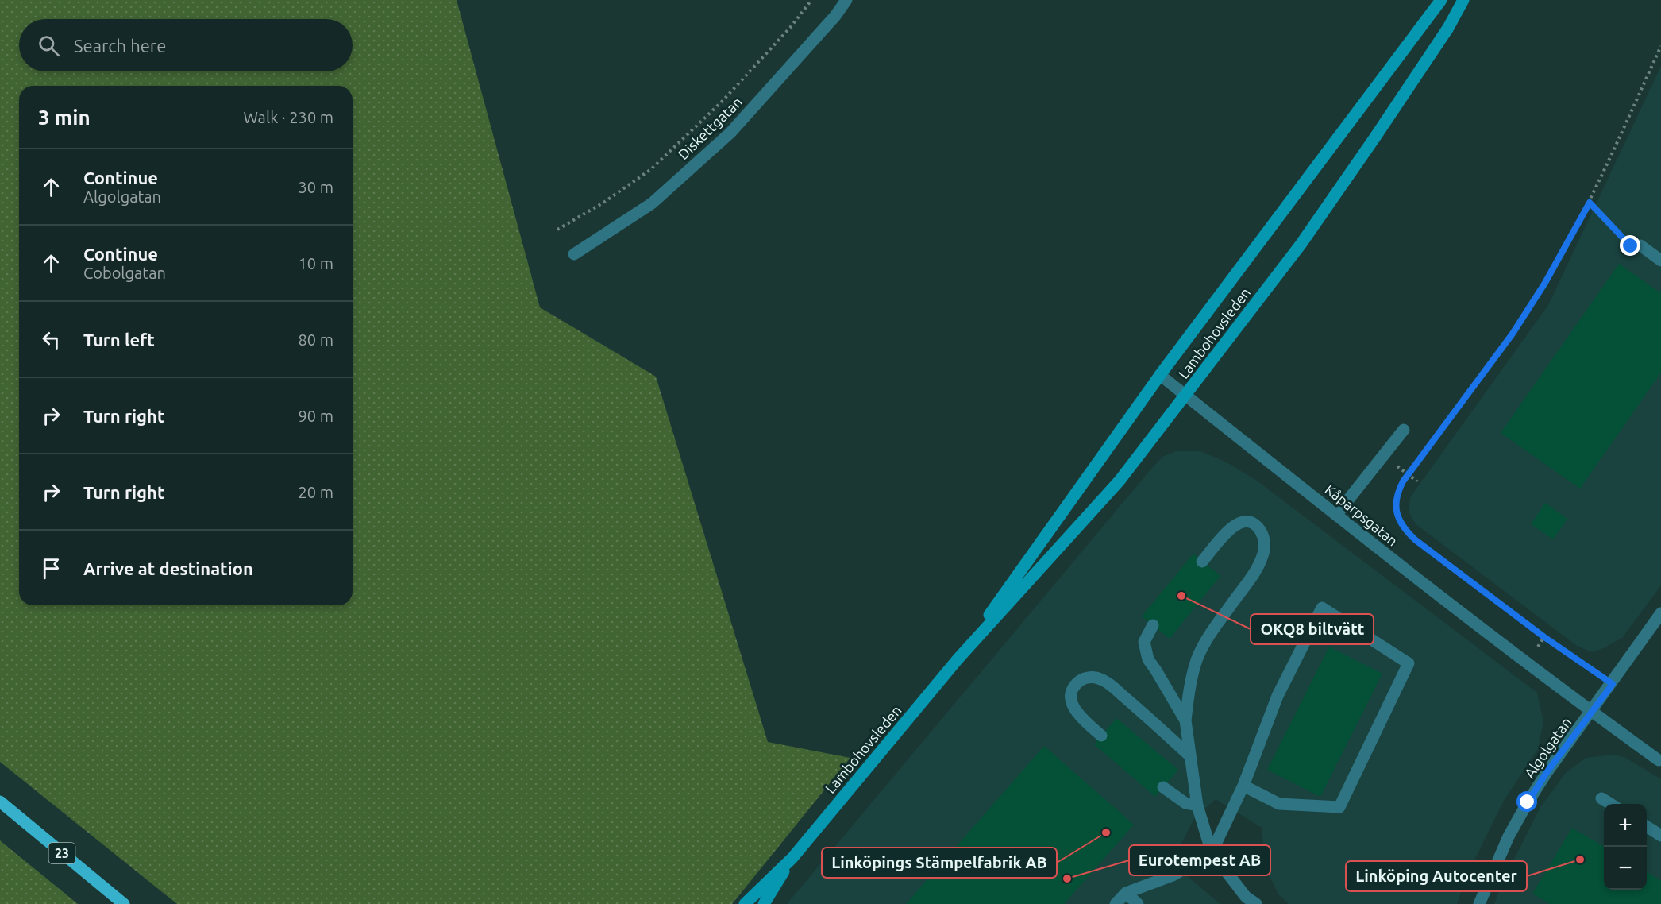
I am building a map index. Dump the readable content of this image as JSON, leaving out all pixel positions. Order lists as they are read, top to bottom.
{
  "streets": {
    "main road": ["Lambohovsleden", "23"],
    "street": ["Diskettgatan", "Kåparpsgatan", "Algolgatan"]
  },
  "crossings": [
    ["Lambohovsleden", "Kåparpsgatan"],
    ["Kåparpsgatan", "Algolgatan"]
  ],
  "places": [
    "OKQ8 biltvätt",
    "Linköpings Stämpelfabrik AB",
    "Linköping Autocenter",
    "Eurotempest AB"
  ],
  "page": {
    "search": "Search here",
    "heading": ["3 min", "Walk · 230 m"],
    "list": [
      ["Continue", "Algolgatan", "30 m"],
      ["Continue", "Cobolgatan", "10 m"],
      ["Turn left", "80 m"],
      ["Turn right", "90 m"],
      ["Turn right", "20 m"],
      "Arrive at destination"
    ],
    "map_buttons": ["+", "−"]
  }
}
